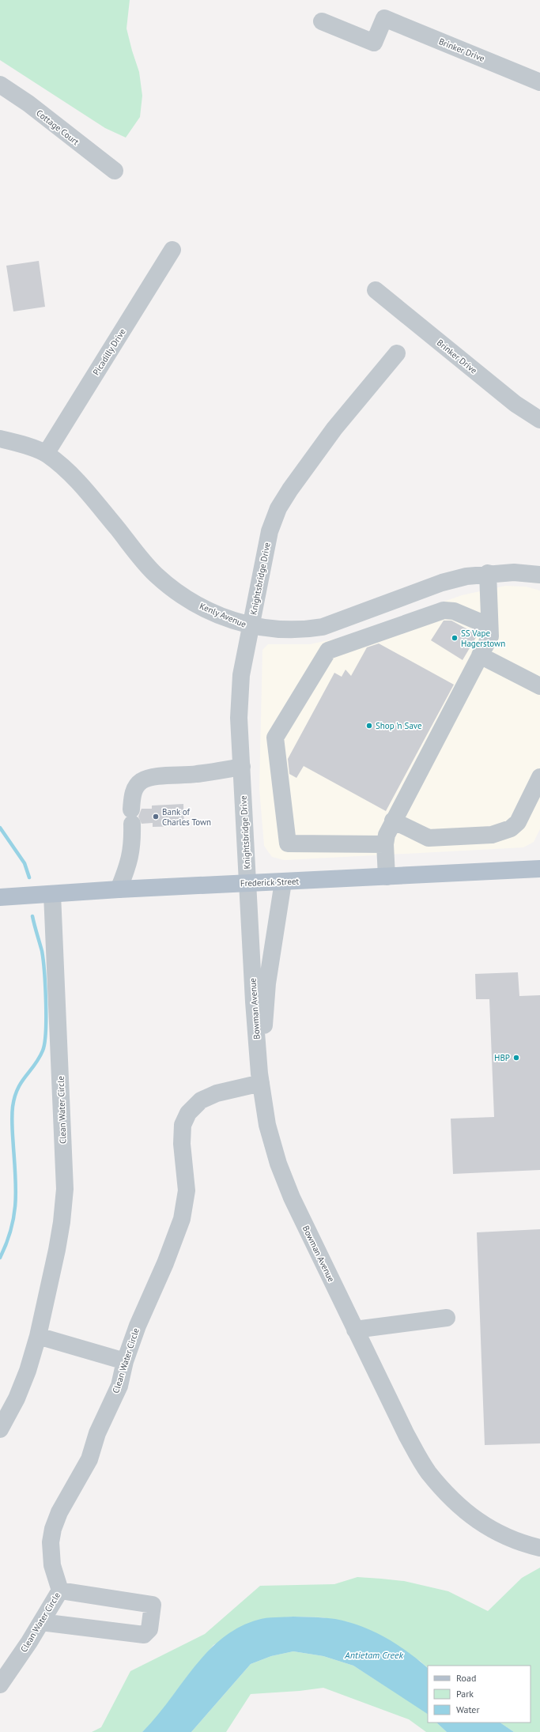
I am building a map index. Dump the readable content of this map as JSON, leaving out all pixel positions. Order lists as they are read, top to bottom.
{
  "streets": {
    "main road": ["Frederick Street"],
    "street": [
      "Brinker Drive",
      "Cottage Court",
      "Picadilly Drive",
      "Knightsbridge Drive",
      "Kenly Avenue",
      "Bowman Avenue",
      "Clean Water Circle"
    ]
  },
  "crossings": [
    ["Picadilly Drive", "Kenly Avenue"],
    ["Knightsbridge Drive", "Kenly Avenue"],
    ["Knightsbridge Drive", "Frederick Street"],
    ["Knightsbridge Drive", "Bowman Avenue"],
    ["Frederick Street", "Bowman Avenue"],
    ["Frederick Street", "Clean Water Circle"],
    ["Bowman Avenue", "Clean Water Circle"]
  ],
  "water": ["Antietam Creek"],
  "places": [
    "SS Vape Hagerstown",
    "Shop 'n Save",
    "Bank of Charles Town",
    "HBP"
  ],
  "legend": ["Road", "Park", "Water"]
}
